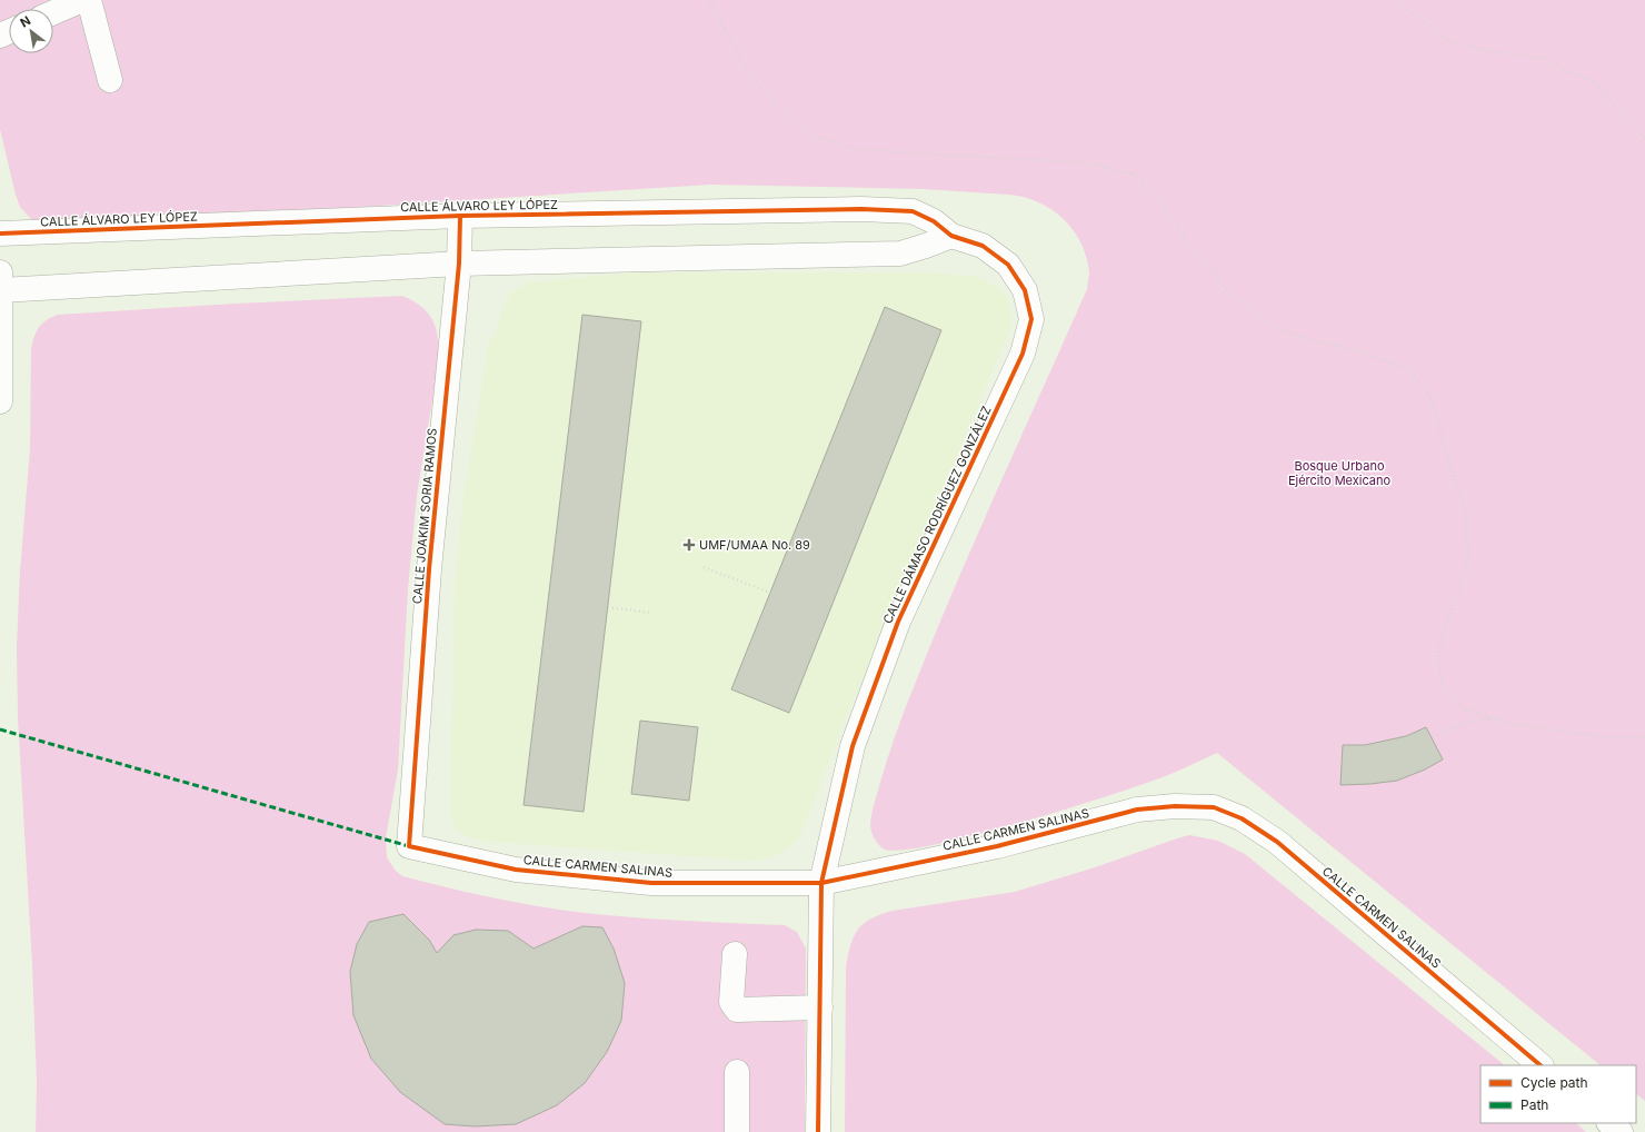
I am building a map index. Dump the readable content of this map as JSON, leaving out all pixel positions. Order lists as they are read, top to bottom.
{
  "streets": {
    "street": [
      "CALLE ÁLVARO LEY LÓPEZ",
      "CALLE DÁMASO RODRÍGUEZ GONZÁLEZ",
      "CALLE JOAKIM SORIA RAMOS",
      "CALLE CARMEN SALINAS"
    ]
  },
  "crossings": [
    ["CALLE ÁLVARO LEY LÓPEZ", "CALLE DÁMASO RODRÍGUEZ GONZÁLEZ"],
    ["CALLE ÁLVARO LEY LÓPEZ", "CALLE JOAKIM SORIA RAMOS"],
    ["CALLE DÁMASO RODRÍGUEZ GONZÁLEZ", "CALLE CARMEN SALINAS"],
    ["CALLE JOAKIM SORIA RAMOS", "CALLE CARMEN SALINAS"]
  ],
  "parks": ["Bosque Urbano Ejército Mexicano"],
  "places": {
    "health": ["UMF/UMAA No. 89"]
  },
  "legend": ["Cycle path", "Path"],
  "north": "top left"
}
